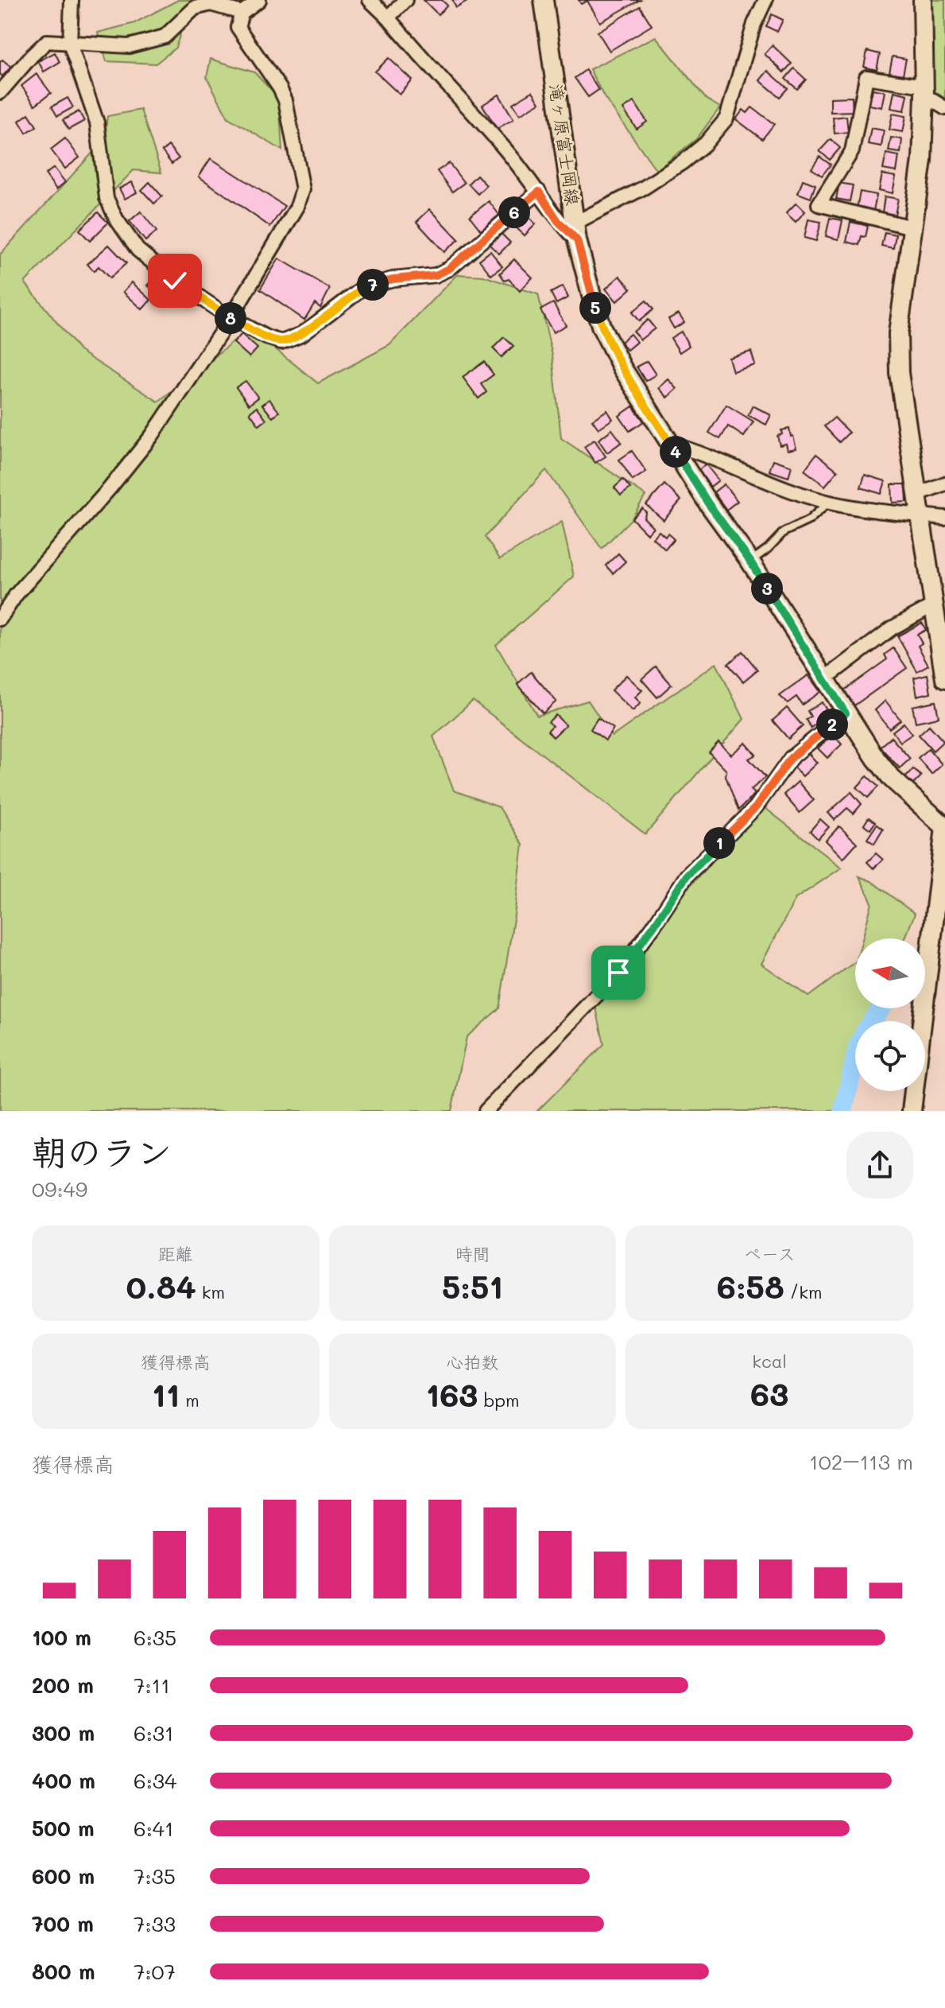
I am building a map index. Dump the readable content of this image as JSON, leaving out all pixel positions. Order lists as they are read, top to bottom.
{
  "streets": {
    "street": ["滝ヶ原富士岡線"]
  },
  "north": "left",
  "page": {
    "pins": [
      "6",
      "7",
      "5",
      "8",
      "4",
      "3",
      "2",
      "1"
    ],
    "heading": ["朝のラン", "09:49"],
    "stats": [
      ["距離", "0.84 km"],
      ["時間", "5:51"],
      ["ペース", "6:58 /km"],
      ["獲得標高", "11 m"],
      ["心拍数", "163 bpm"],
      ["kcal", "63"]
    ],
    "chart": ["獲得標高", "102–113 m"],
    "list": [
      {
        "name": "100 m",
        "note": "6:35"
      },
      {
        "name": "200 m",
        "note": "7:11"
      },
      {
        "name": "300 m",
        "note": "6:31"
      },
      {
        "name": "400 m",
        "note": "6:34"
      },
      {
        "name": "500 m",
        "note": "6:41"
      },
      {
        "name": "600 m",
        "note": "7:35"
      },
      {
        "name": "700 m",
        "note": "7:33"
      },
      {
        "name": "800 m",
        "note": "7:07"
      }
    ]
  }
}
